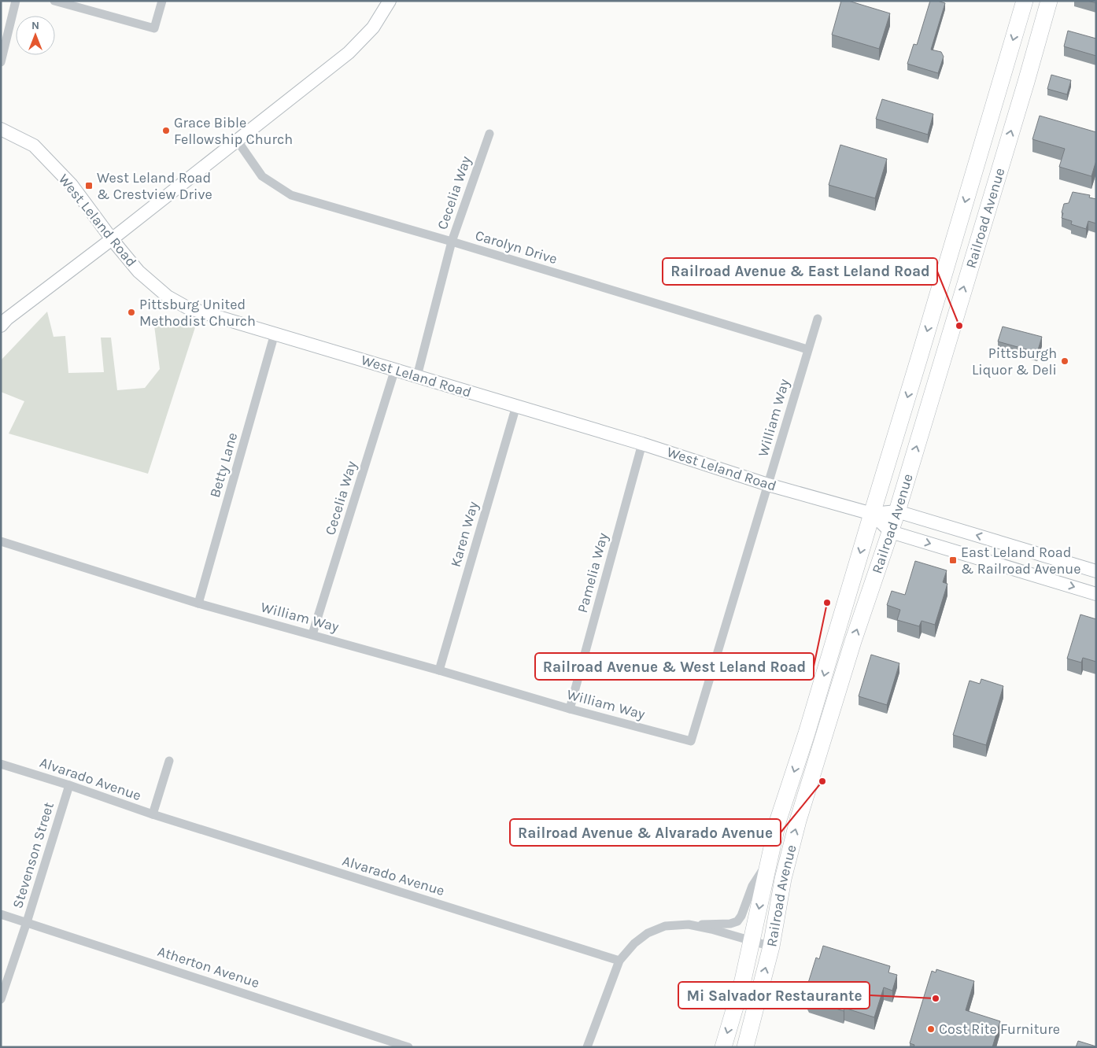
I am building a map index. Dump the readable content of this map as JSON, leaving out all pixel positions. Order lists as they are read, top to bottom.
{
  "streets": {
    "highway": ["Railroad Avenue"],
    "main road": ["West Leland Road"],
    "street": [
      "Cecelia Way",
      "Carolyn Drive",
      "William Way",
      "Betty Lane",
      "Karen Way",
      "Pamelia Way",
      "Alvarado Avenue",
      "Stevenson Street",
      "Atherton Avenue"
    ]
  },
  "crossings": [
    ["Cecelia Way", "West Leland Road"],
    ["Cecelia Way", "Carolyn Drive"],
    ["Cecelia Way", "William Way"],
    ["Railroad Avenue", "West Leland Road"],
    ["West Leland Road", "William Way"],
    ["West Leland Road", "Betty Lane"],
    ["West Leland Road", "Karen Way"],
    ["West Leland Road", "Pamelia Way"],
    ["Carolyn Drive", "William Way"],
    ["William Way", "Betty Lane"],
    ["William Way", "Karen Way"],
    ["William Way", "Pamelia Way"],
    ["Alvarado Avenue", "Stevenson Street"],
    ["Stevenson Street", "Atherton Avenue"]
  ],
  "places": {
    "other": [
      "Grace Bible Fellowship Church",
      "Pittsburg United Methodist Church",
      "Railroad Avenue & East Leland Road",
      "Pittsburgh Liquor & Deli",
      "Railroad Avenue & West Leland Road",
      "Railroad Avenue & Alvarado Avenue",
      "Mi Salvador Restaurante",
      "Cost Rite Furniture"
    ],
    "transit": ["West Leland Road & Crestview Drive", "East Leland Road & Railroad Avenue"]
  },
  "north": "top"
}
